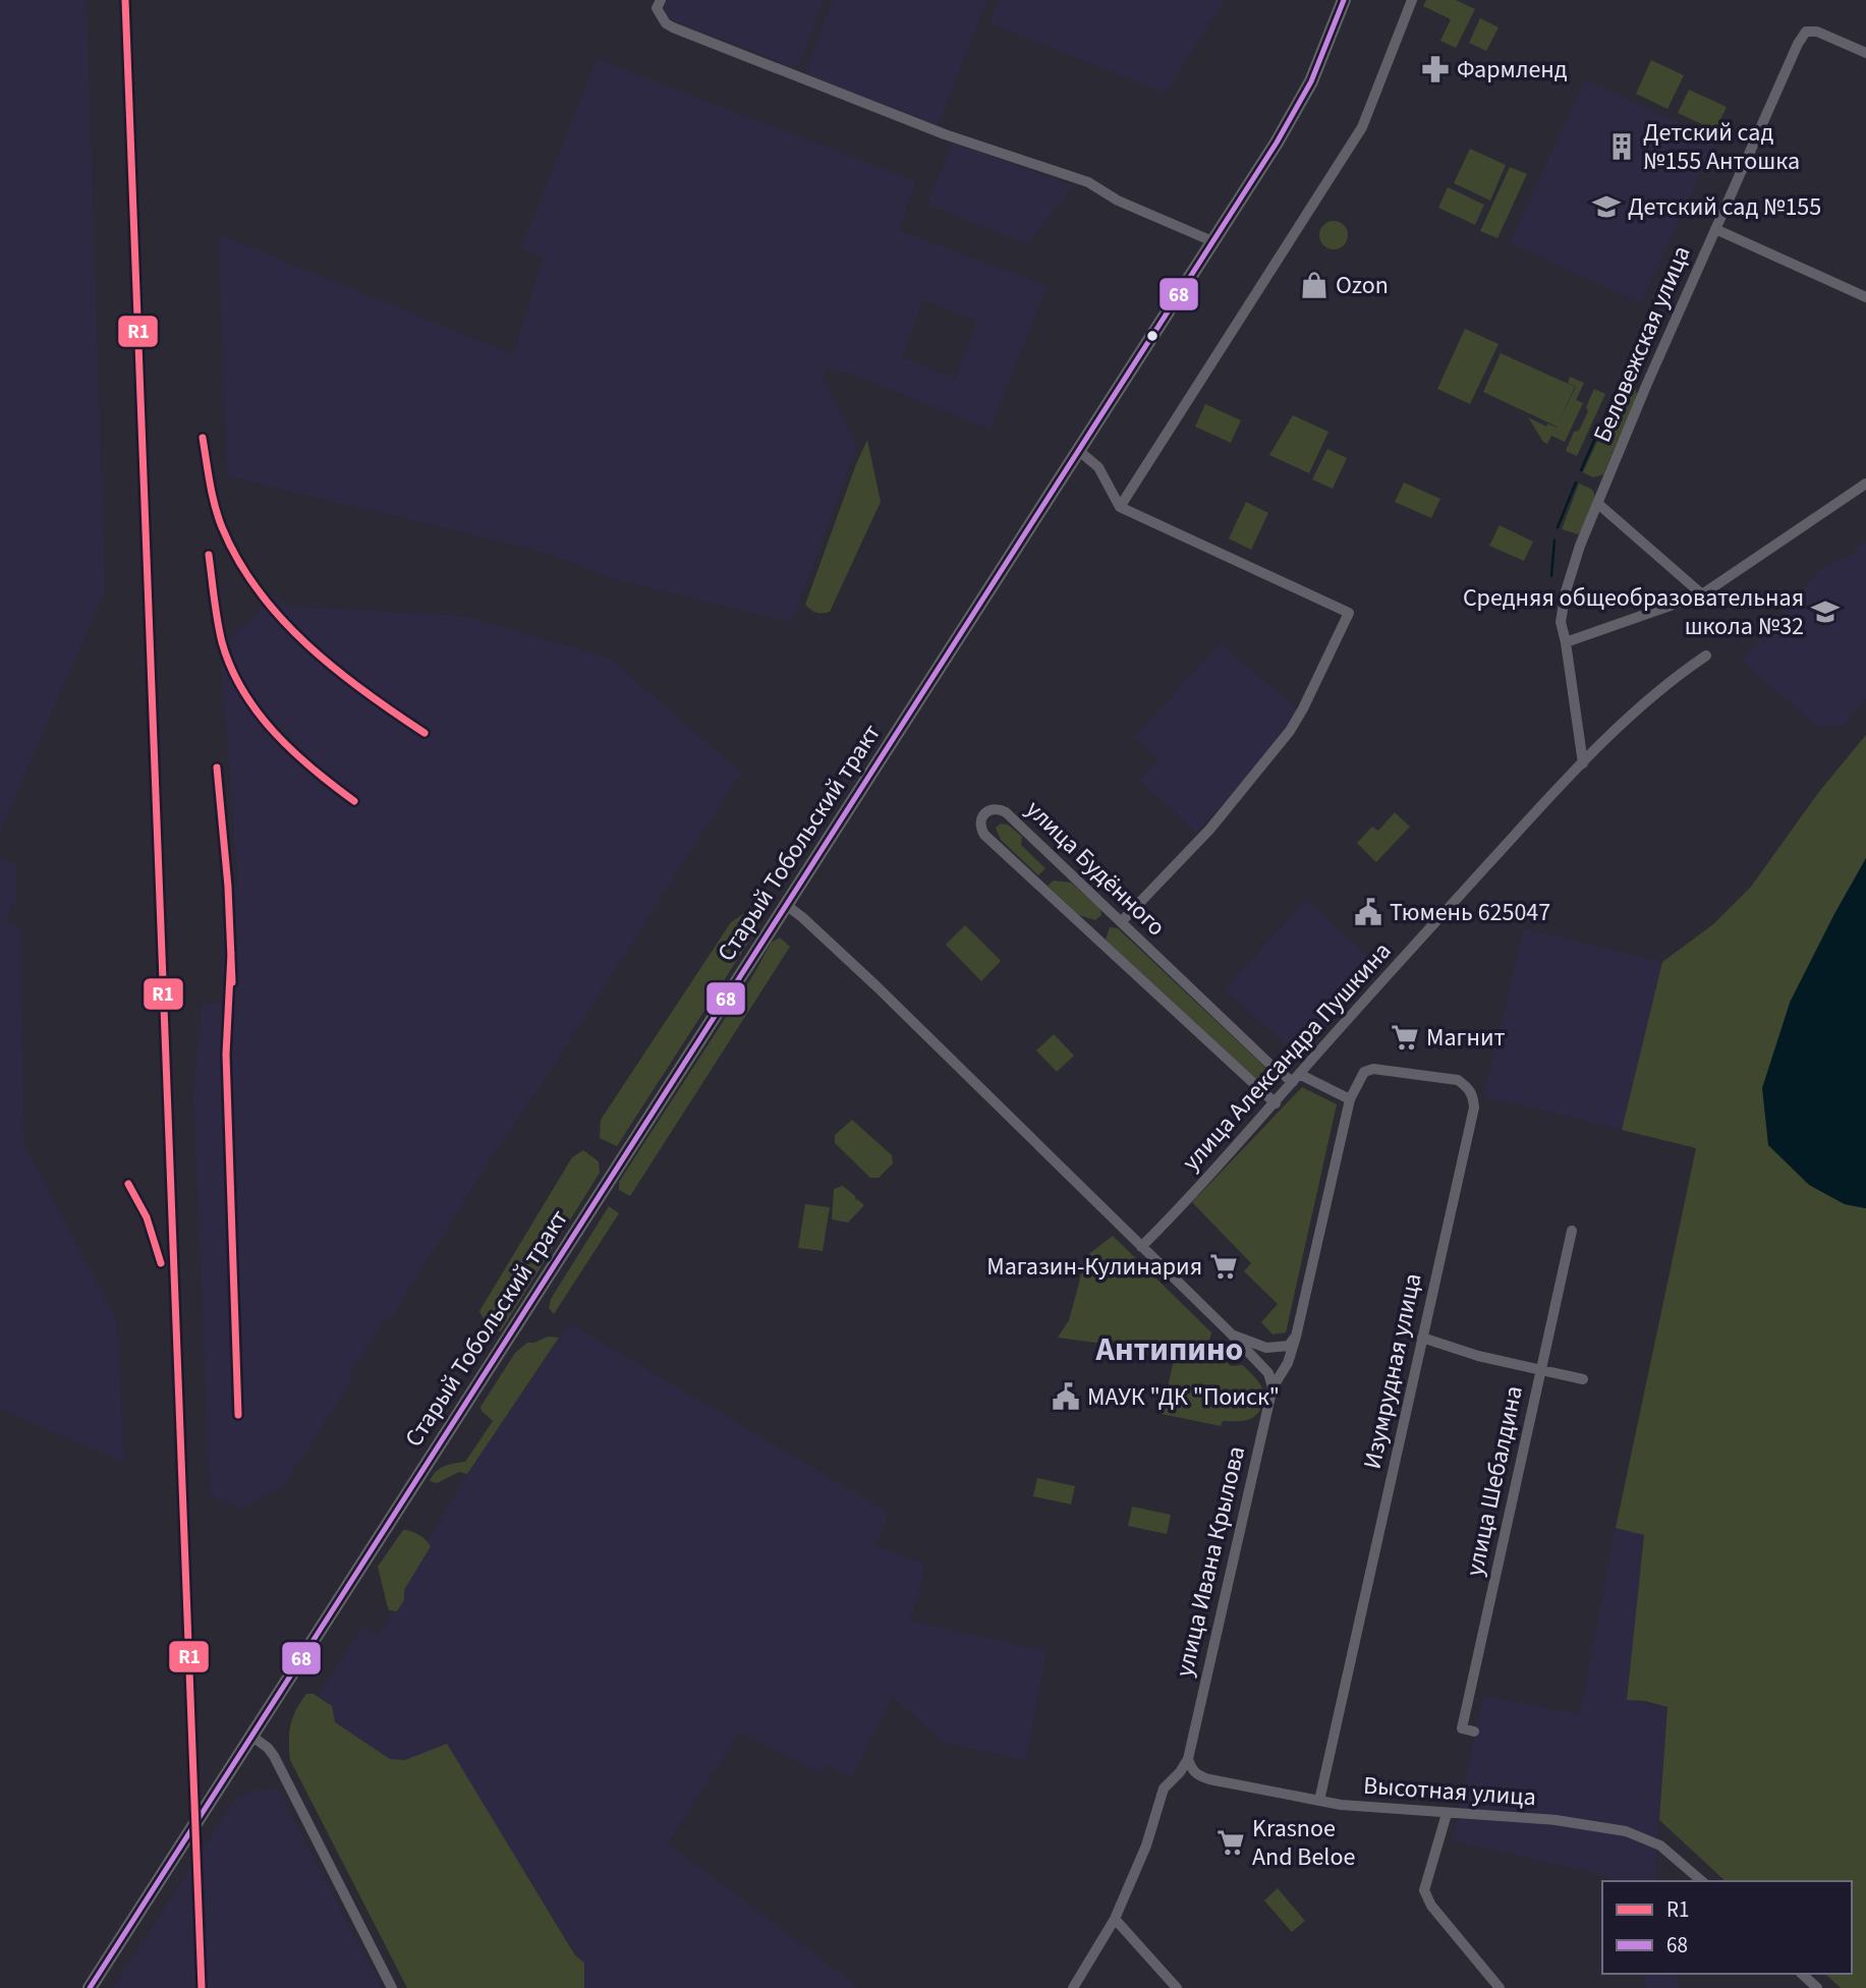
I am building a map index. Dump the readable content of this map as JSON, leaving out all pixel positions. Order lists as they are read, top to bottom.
{
  "streets": {
    "street": [
      "Беловежская улица",
      "Старый Тобольский тракт",
      "улица Будённого",
      "улица Александра Пушкина",
      "Изумрудная улица",
      "улица Шебалдина",
      "улица Ивана Крылова",
      "Высотная улица"
    ]
  },
  "crossings": [
    ["Беловежская улица", "улица Александра Пушкина"],
    ["улица Будённого", "улица Александра Пушкина"],
    ["улица Будённого", "Изумрудная улица"],
    ["улица Будённого", "улица Ивана Крылова"],
    ["Изумрудная улица", "улица Ивана Крылова"],
    ["Изумрудная улица", "Высотная улица"],
    ["улица Ивана Крылова", "Высотная улица"]
  ],
  "districts": ["Антипино"],
  "places": {
    "pharmacy": ["Фармленд"],
    "building": ["Детский сад №155 Антошка"],
    "school or university": ["Детский сад №155", "Средняя общеобразовательная школа №32"],
    "shop": ["Ozon"],
    "public building": ["Тюмень 625047", "МАУК \"ДК \"Поиск\""],
    "supermarket": ["Магнит", "Магазин-Кулинария", "Krasnoe And Beloe"]
  },
  "lines": ["transit line R1", "transit line 68"],
  "legend": ["R1", "68"]
}
